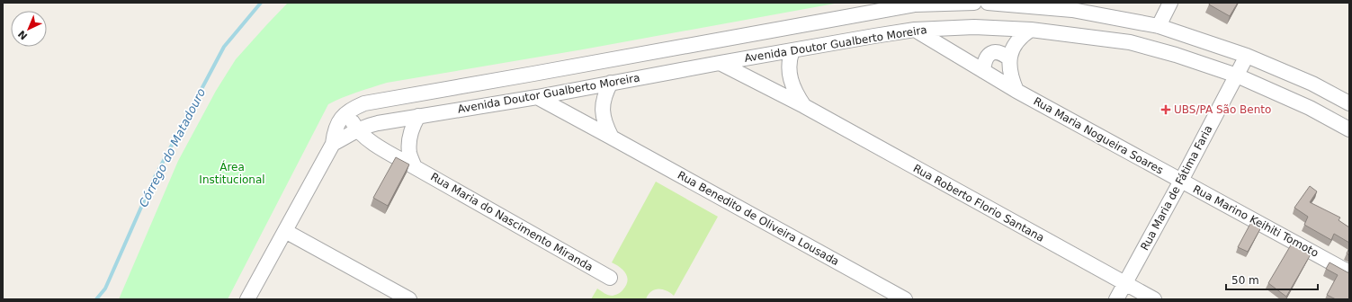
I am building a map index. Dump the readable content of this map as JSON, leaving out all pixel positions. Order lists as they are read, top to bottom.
{
  "streets": {
    "street": [
      "Avenida Doutor Gualberto Moreira",
      "Rua Maria Nogueira Soares",
      "Rua Maria de Fátima Faria",
      "Rua Roberto Florio Santana",
      "Rua Benedito de Oliveira Lousada",
      "Rua Marino Keihiti Tomoto",
      "Rua Maria do Nascimento Miranda"
    ]
  },
  "crossings": [
    ["Avenida Doutor Gualberto Moreira", "Rua Maria Nogueira Soares"],
    ["Avenida Doutor Gualberto Moreira", "Rua Maria de Fátima Faria"],
    ["Avenida Doutor Gualberto Moreira", "Rua Roberto Florio Santana"],
    ["Avenida Doutor Gualberto Moreira", "Rua Benedito de Oliveira Lousada"],
    ["Avenida Doutor Gualberto Moreira", "Rua Maria do Nascimento Miranda"],
    ["Rua Maria Nogueira Soares", "Rua Maria de Fátima Faria"],
    ["Rua Maria Nogueira Soares", "Rua Marino Keihiti Tomoto"],
    ["Rua Maria de Fátima Faria", "Rua Roberto Florio Santana"],
    ["Rua Maria de Fátima Faria", "Rua Marino Keihiti Tomoto"]
  ],
  "water": ["Córrego do Matadouro"],
  "parks": ["Área Institucional"],
  "places": {
    "health": ["UBS/PA São Bento"]
  },
  "scale_bar": "50 m",
  "north": "bottom left"
}
